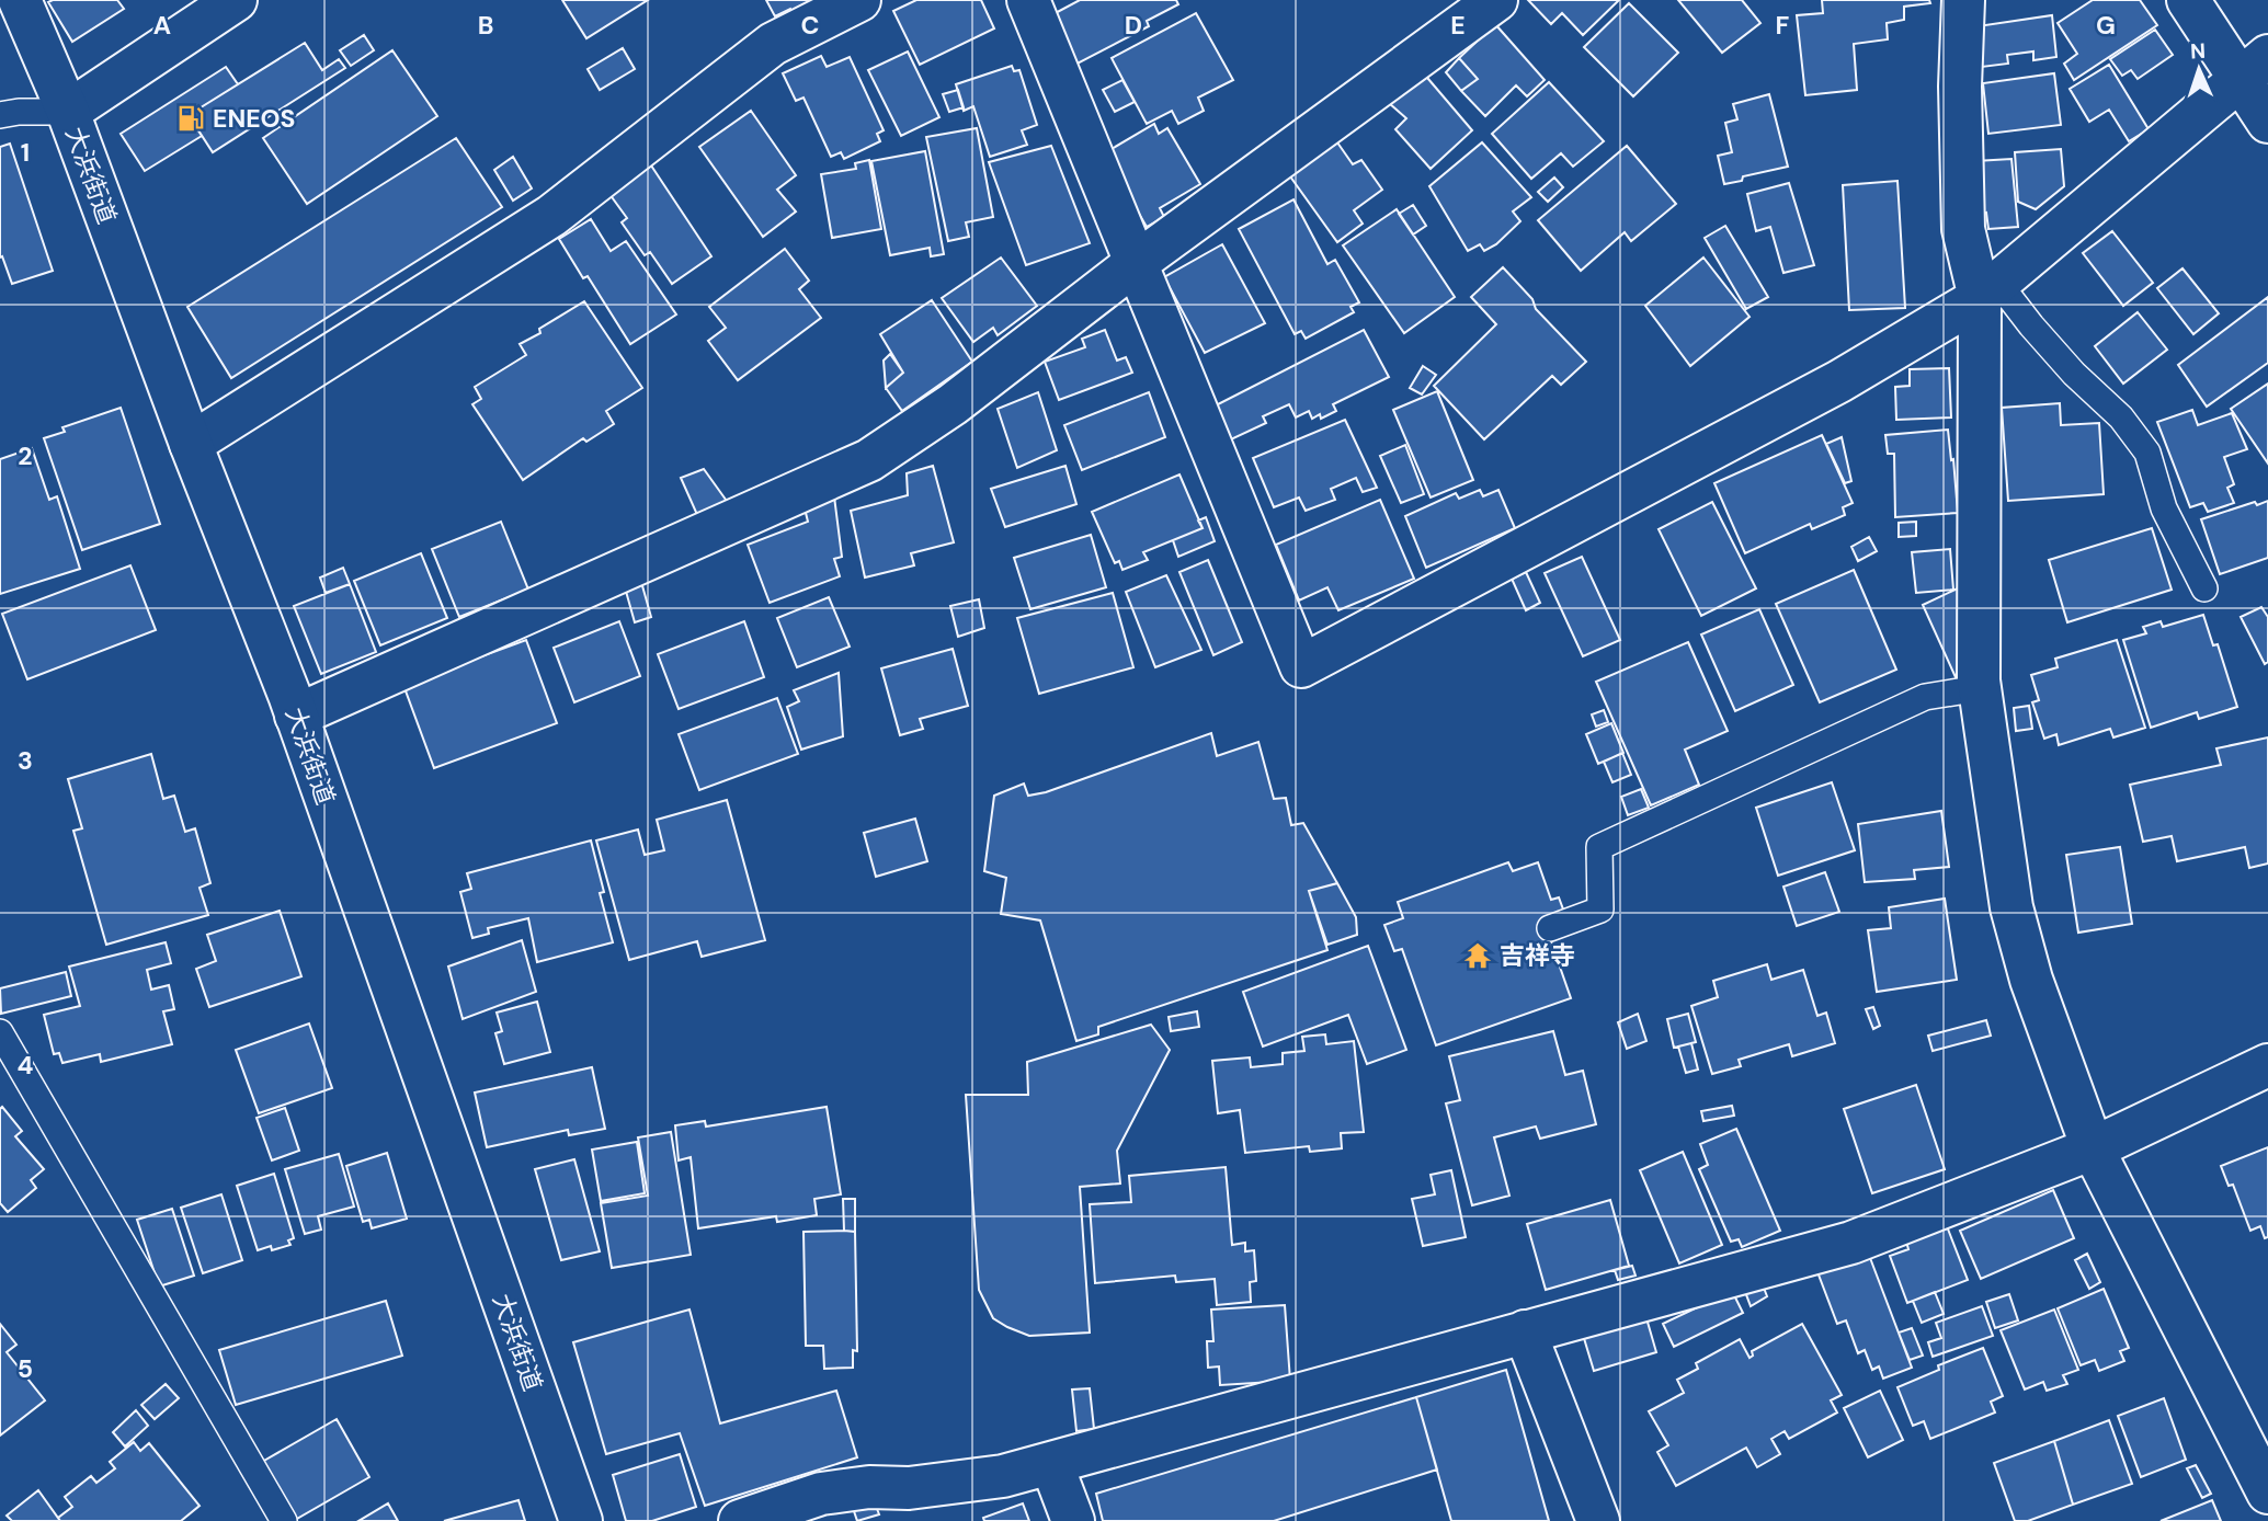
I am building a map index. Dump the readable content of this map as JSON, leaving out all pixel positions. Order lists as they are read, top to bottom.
{
  "streets": {
    "street": ["大浜街道"]
  },
  "places": {
    "fuel station": ["ENEOS"],
    "temple": ["吉祥寺"]
  },
  "north": "top",
  "grid": {
    "columns": [
      "A",
      "B",
      "C",
      "D",
      "E",
      "F",
      "G"
    ],
    "rows": [
      "1",
      "2",
      "3",
      "4",
      "5"
    ]
  }
}
